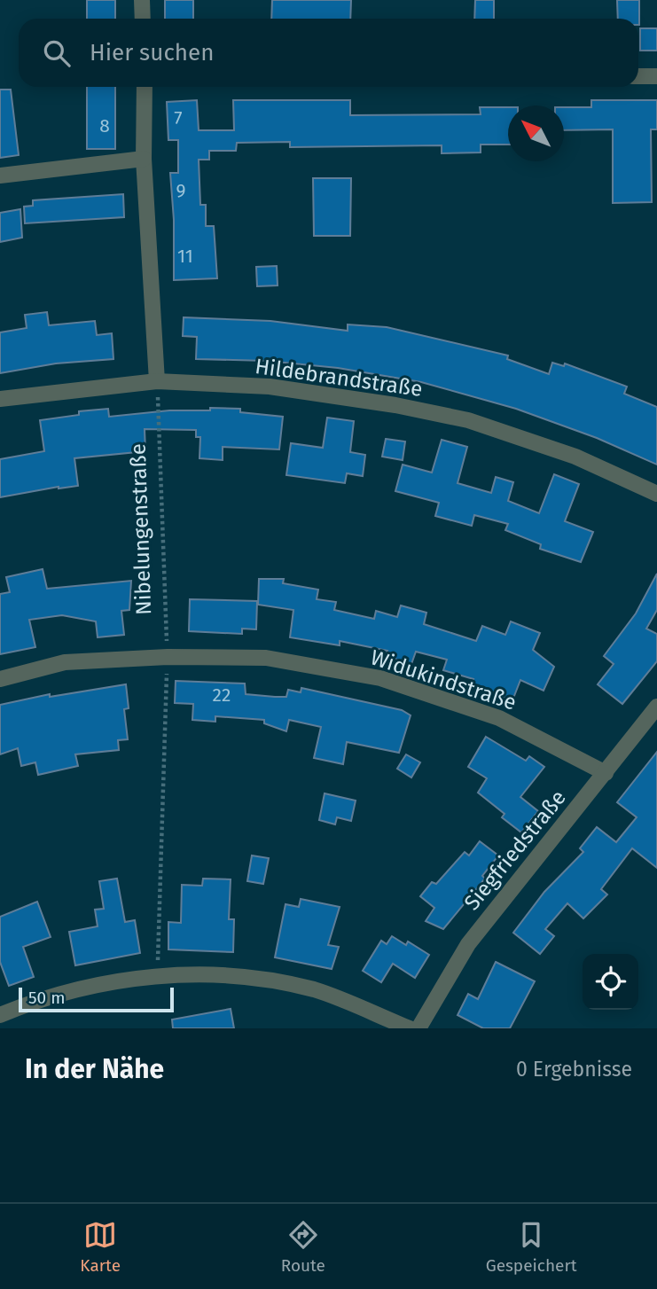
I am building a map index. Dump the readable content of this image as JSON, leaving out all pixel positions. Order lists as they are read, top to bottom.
{
  "streets": {
    "street": ["Hildebrandstraße", "Widukindstraße", "Siegfriedstraße"],
    "path": ["Nibelungenstraße"]
  },
  "crossings": [
    ["Hildebrandstraße", "Nibelungenstraße"],
    ["Nibelungenstraße", "Widukindstraße"],
    ["Widukindstraße", "Siegfriedstraße"]
  ],
  "house_numbers": [
    "7",
    "8",
    "9",
    "11",
    "22"
  ],
  "scale_bar": "50 m",
  "north": "top left",
  "page": {
    "search": "Hier suchen",
    "scale": "50 m",
    "heading": ["In der Nähe", "0 Ergebnisse"],
    "nav": ["Karte", "Route", "Gespeichert"]
  }
}
